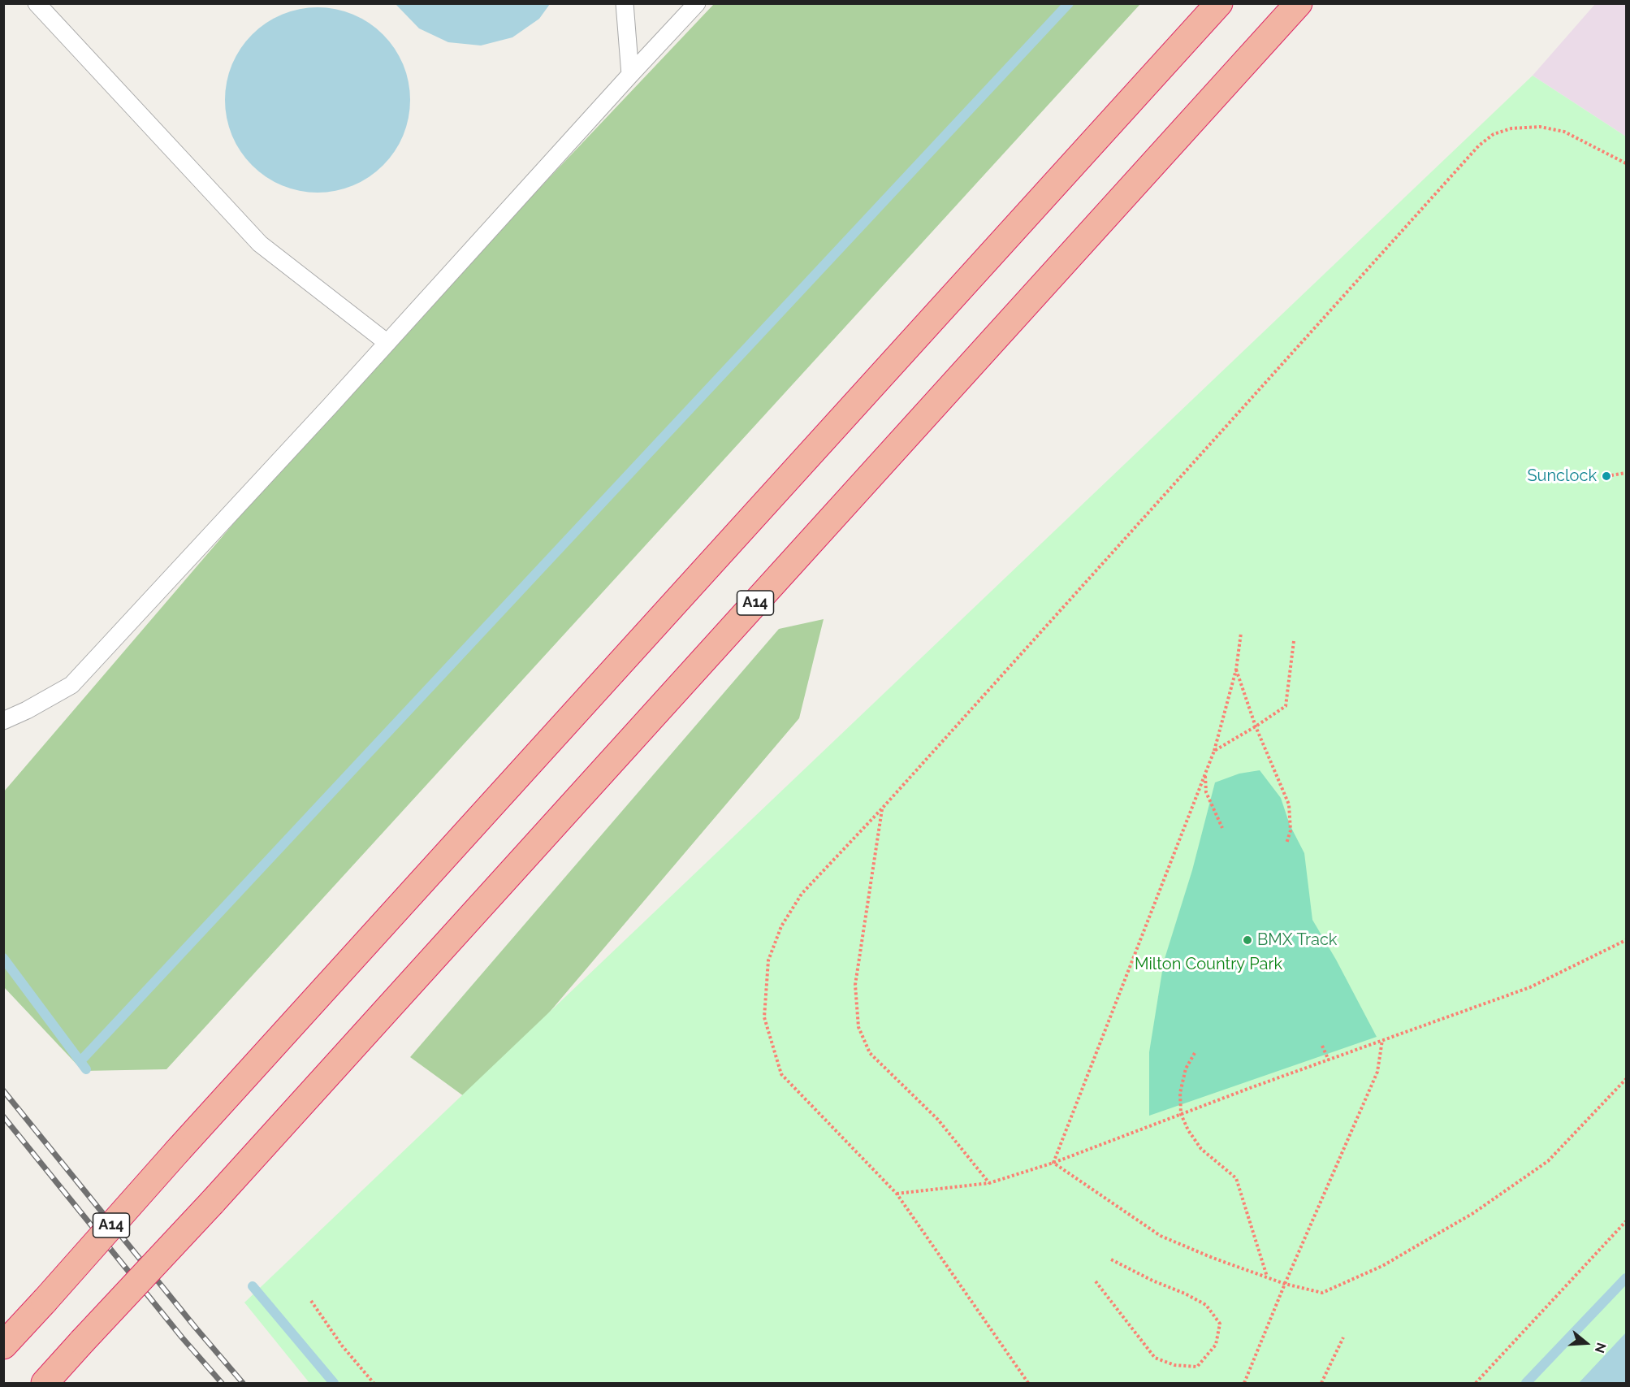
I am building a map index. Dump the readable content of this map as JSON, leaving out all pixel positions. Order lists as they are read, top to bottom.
{
  "streets": {
    "highway": ["A14"]
  },
  "parks": ["Milton Country Park"],
  "places": ["Sunclock", "BMX Track"],
  "north": "right"
}
